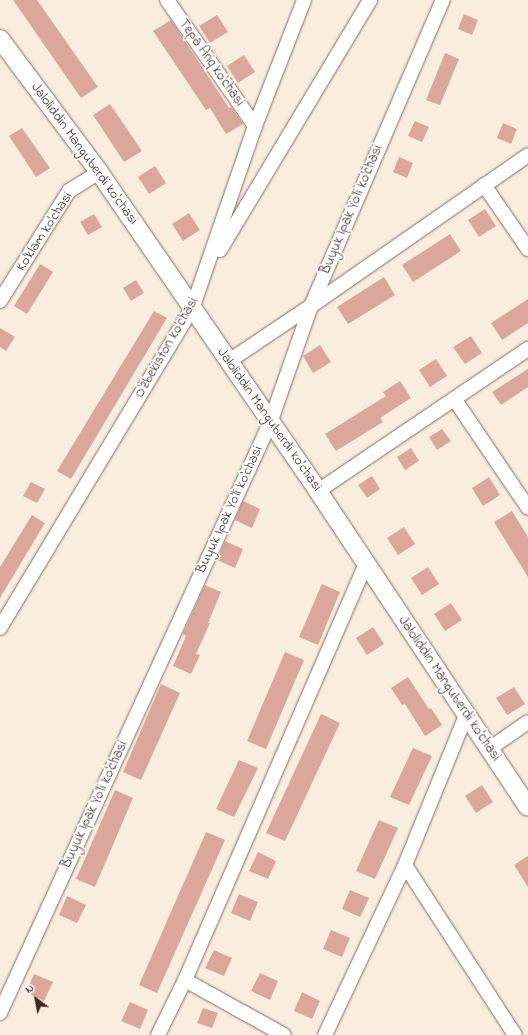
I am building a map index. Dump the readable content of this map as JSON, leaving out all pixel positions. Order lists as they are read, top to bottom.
{
  "streets": {
    "street": [
      "Tepa Ariq ko'chasi",
      "Jaloliddin Manguberdi ko'chasi",
      "Buyuk Ipak Yo'li ko'chasi",
      "Ko'klam ko'chasi",
      "O'zbekiston ko'chasi"
    ]
  },
  "crossings": [
    ["Tepa Ariq ko'chasi", "O'zbekiston ko'chasi"],
    ["Jaloliddin Manguberdi ko'chasi", "Buyuk Ipak Yo'li ko'chasi"],
    ["Jaloliddin Manguberdi ko'chasi", "Ko'klam ko'chasi"],
    ["Jaloliddin Manguberdi ko'chasi", "O'zbekiston ko'chasi"]
  ],
  "north": "top left"
}
